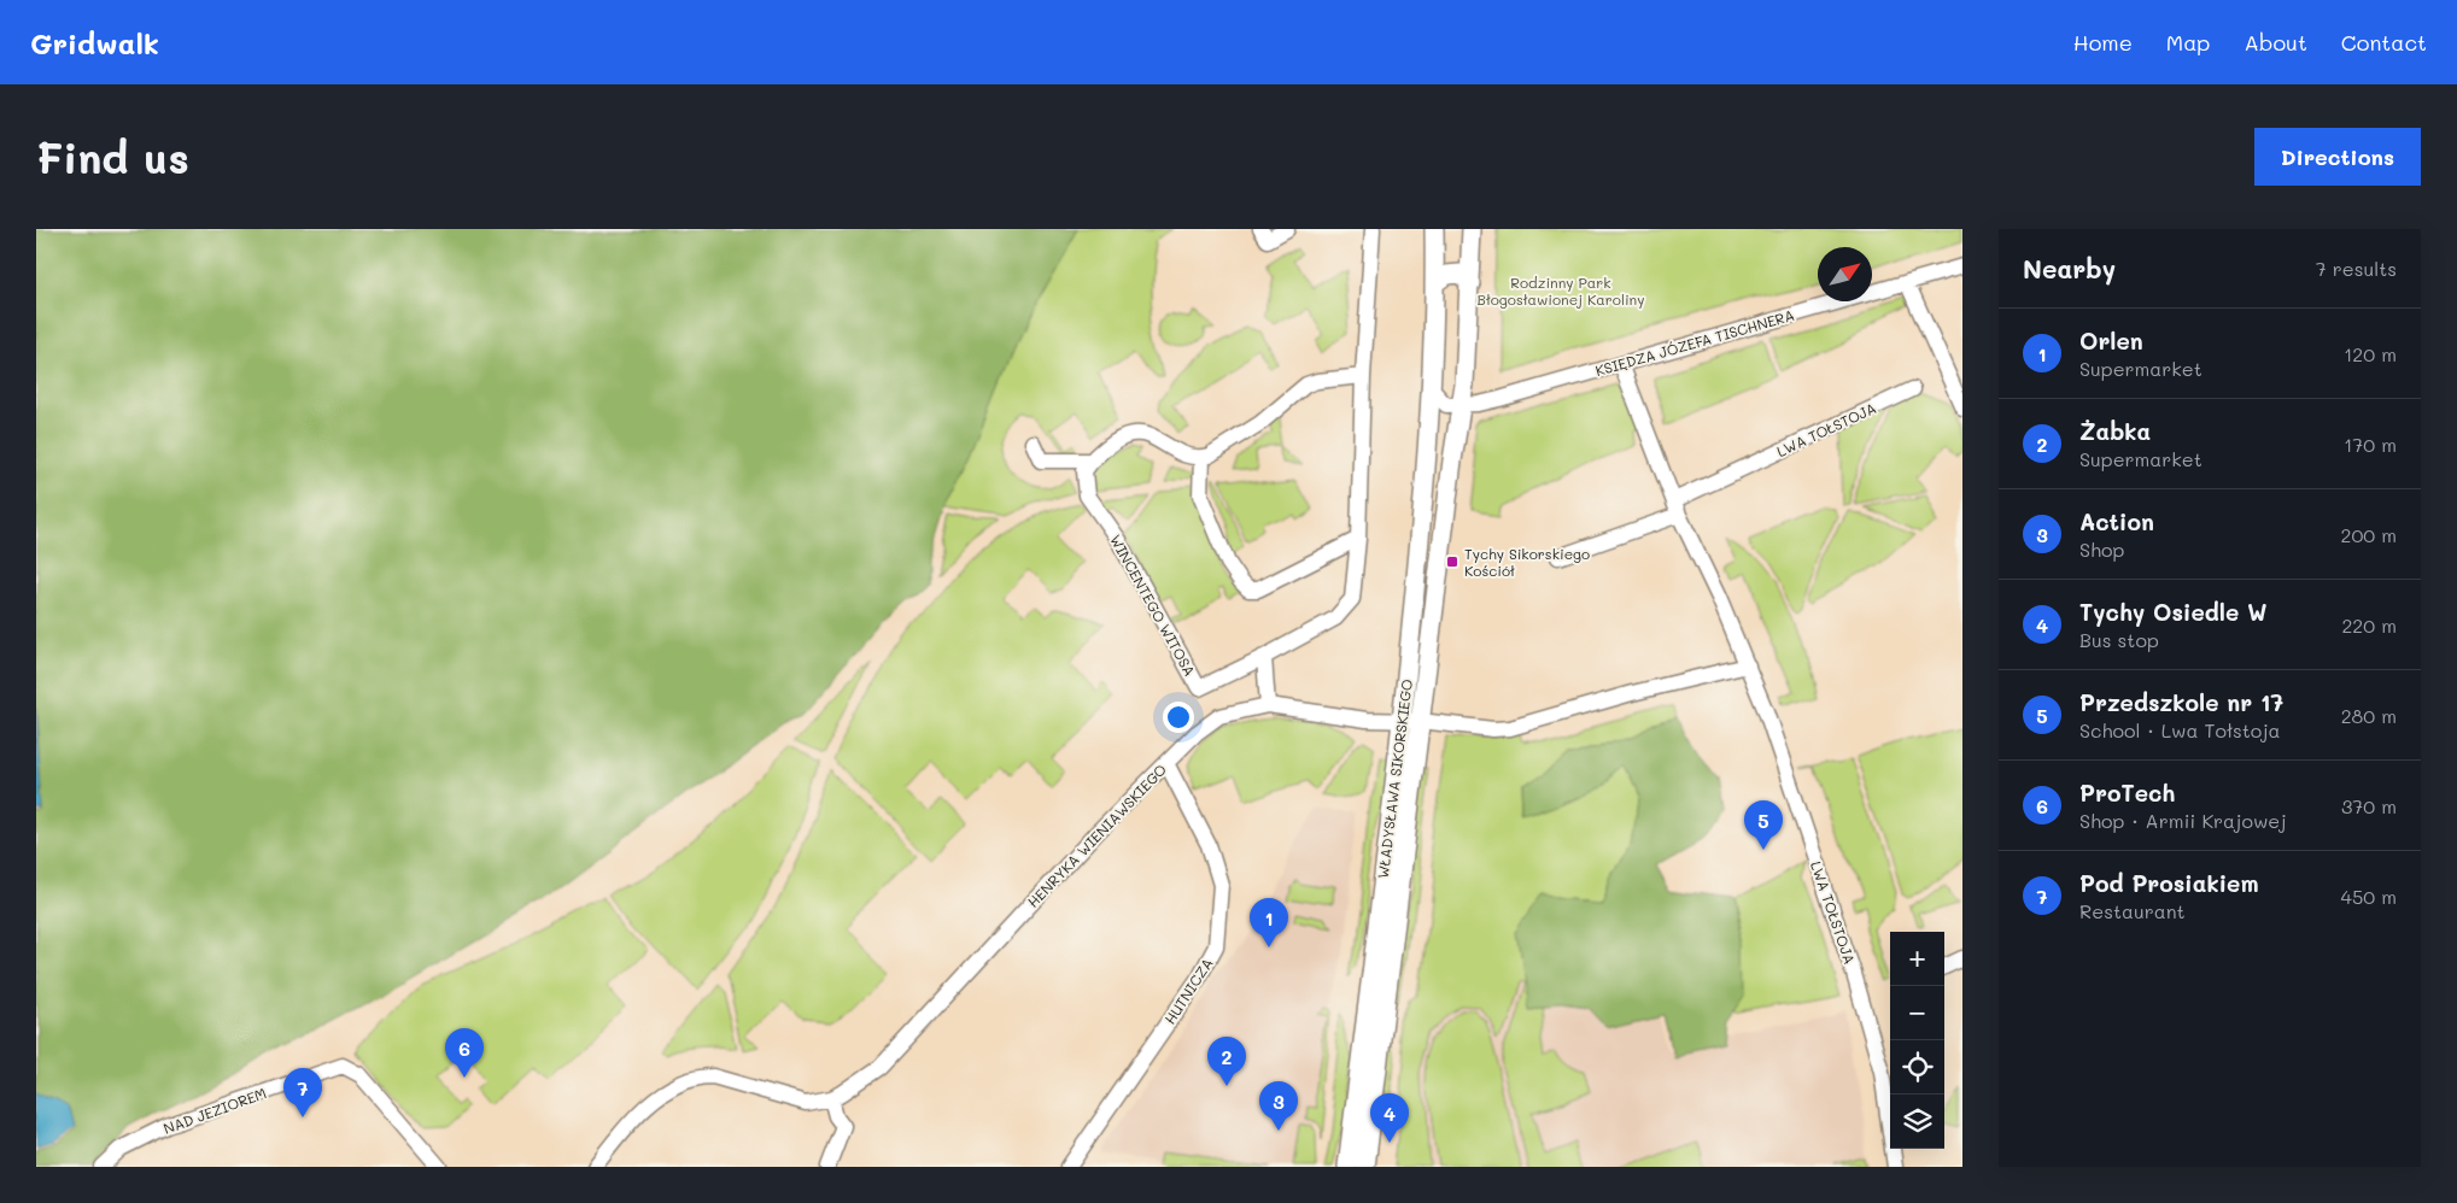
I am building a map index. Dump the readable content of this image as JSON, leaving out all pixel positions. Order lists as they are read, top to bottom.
{
  "streets": {
    "street": [
      "KSIĘDZA JÓZEFA TISCHNERA",
      "LWA TOŁSTOJA",
      "WINCENTEGO WITOSA",
      "WŁADYSŁAWA SIKORSKIEGO",
      "HENRYKA WIENIAWSKIEGO",
      "HUTNICZA",
      "NAD JEZIOREM"
    ]
  },
  "crossings": [
    ["KSIĘDZA JÓZEFA TISCHNERA", "LWA TOŁSTOJA"],
    ["KSIĘDZA JÓZEFA TISCHNERA", "WŁADYSŁAWA SIKORSKIEGO"],
    ["WŁADYSŁAWA SIKORSKIEGO", "HENRYKA WIENIAWSKIEGO"],
    ["HENRYKA WIENIAWSKIEGO", "HUTNICZA"]
  ],
  "parks": ["Rodzinny Park Błogosławionej Karoliny"],
  "places": {
    "transit": ["Tychy Sikorskiego Kościół"]
  },
  "north": "top right",
  "page": {
    "header": "Gridwalk",
    "nav": [
      "Home",
      "Map",
      "About",
      "Contact"
    ],
    "buttons": "Directions",
    "title": "Find us",
    "heading": ["Nearby", "7 results"],
    "list": [
      {
        "mark": "1",
        "name": "Orlen",
        "note": "Supermarket",
        "value": "120 m"
      },
      {
        "mark": "2",
        "name": "Żabka",
        "note": "Supermarket",
        "value": "170 m"
      },
      {
        "mark": "3",
        "name": "Action",
        "note": "Shop",
        "value": "200 m"
      },
      {
        "mark": "4",
        "name": "Tychy Osiedle W",
        "note": "Bus stop",
        "value": "220 m"
      },
      {
        "mark": "5",
        "name": "Przedszkole nr 17",
        "note": "School · Lwa Tołstoja",
        "value": "280 m"
      },
      {
        "mark": "6",
        "name": "ProTech",
        "note": "Shop · Armii Krajowej",
        "value": "370 m"
      },
      {
        "mark": "7",
        "name": "Pod Prosiakiem",
        "note": "Restaurant",
        "value": "450 m"
      }
    ],
    "pins": [
      "5",
      "1",
      "6",
      "2",
      "7",
      "3",
      "4"
    ],
    "map_buttons": ["+", "−"]
  }
}
